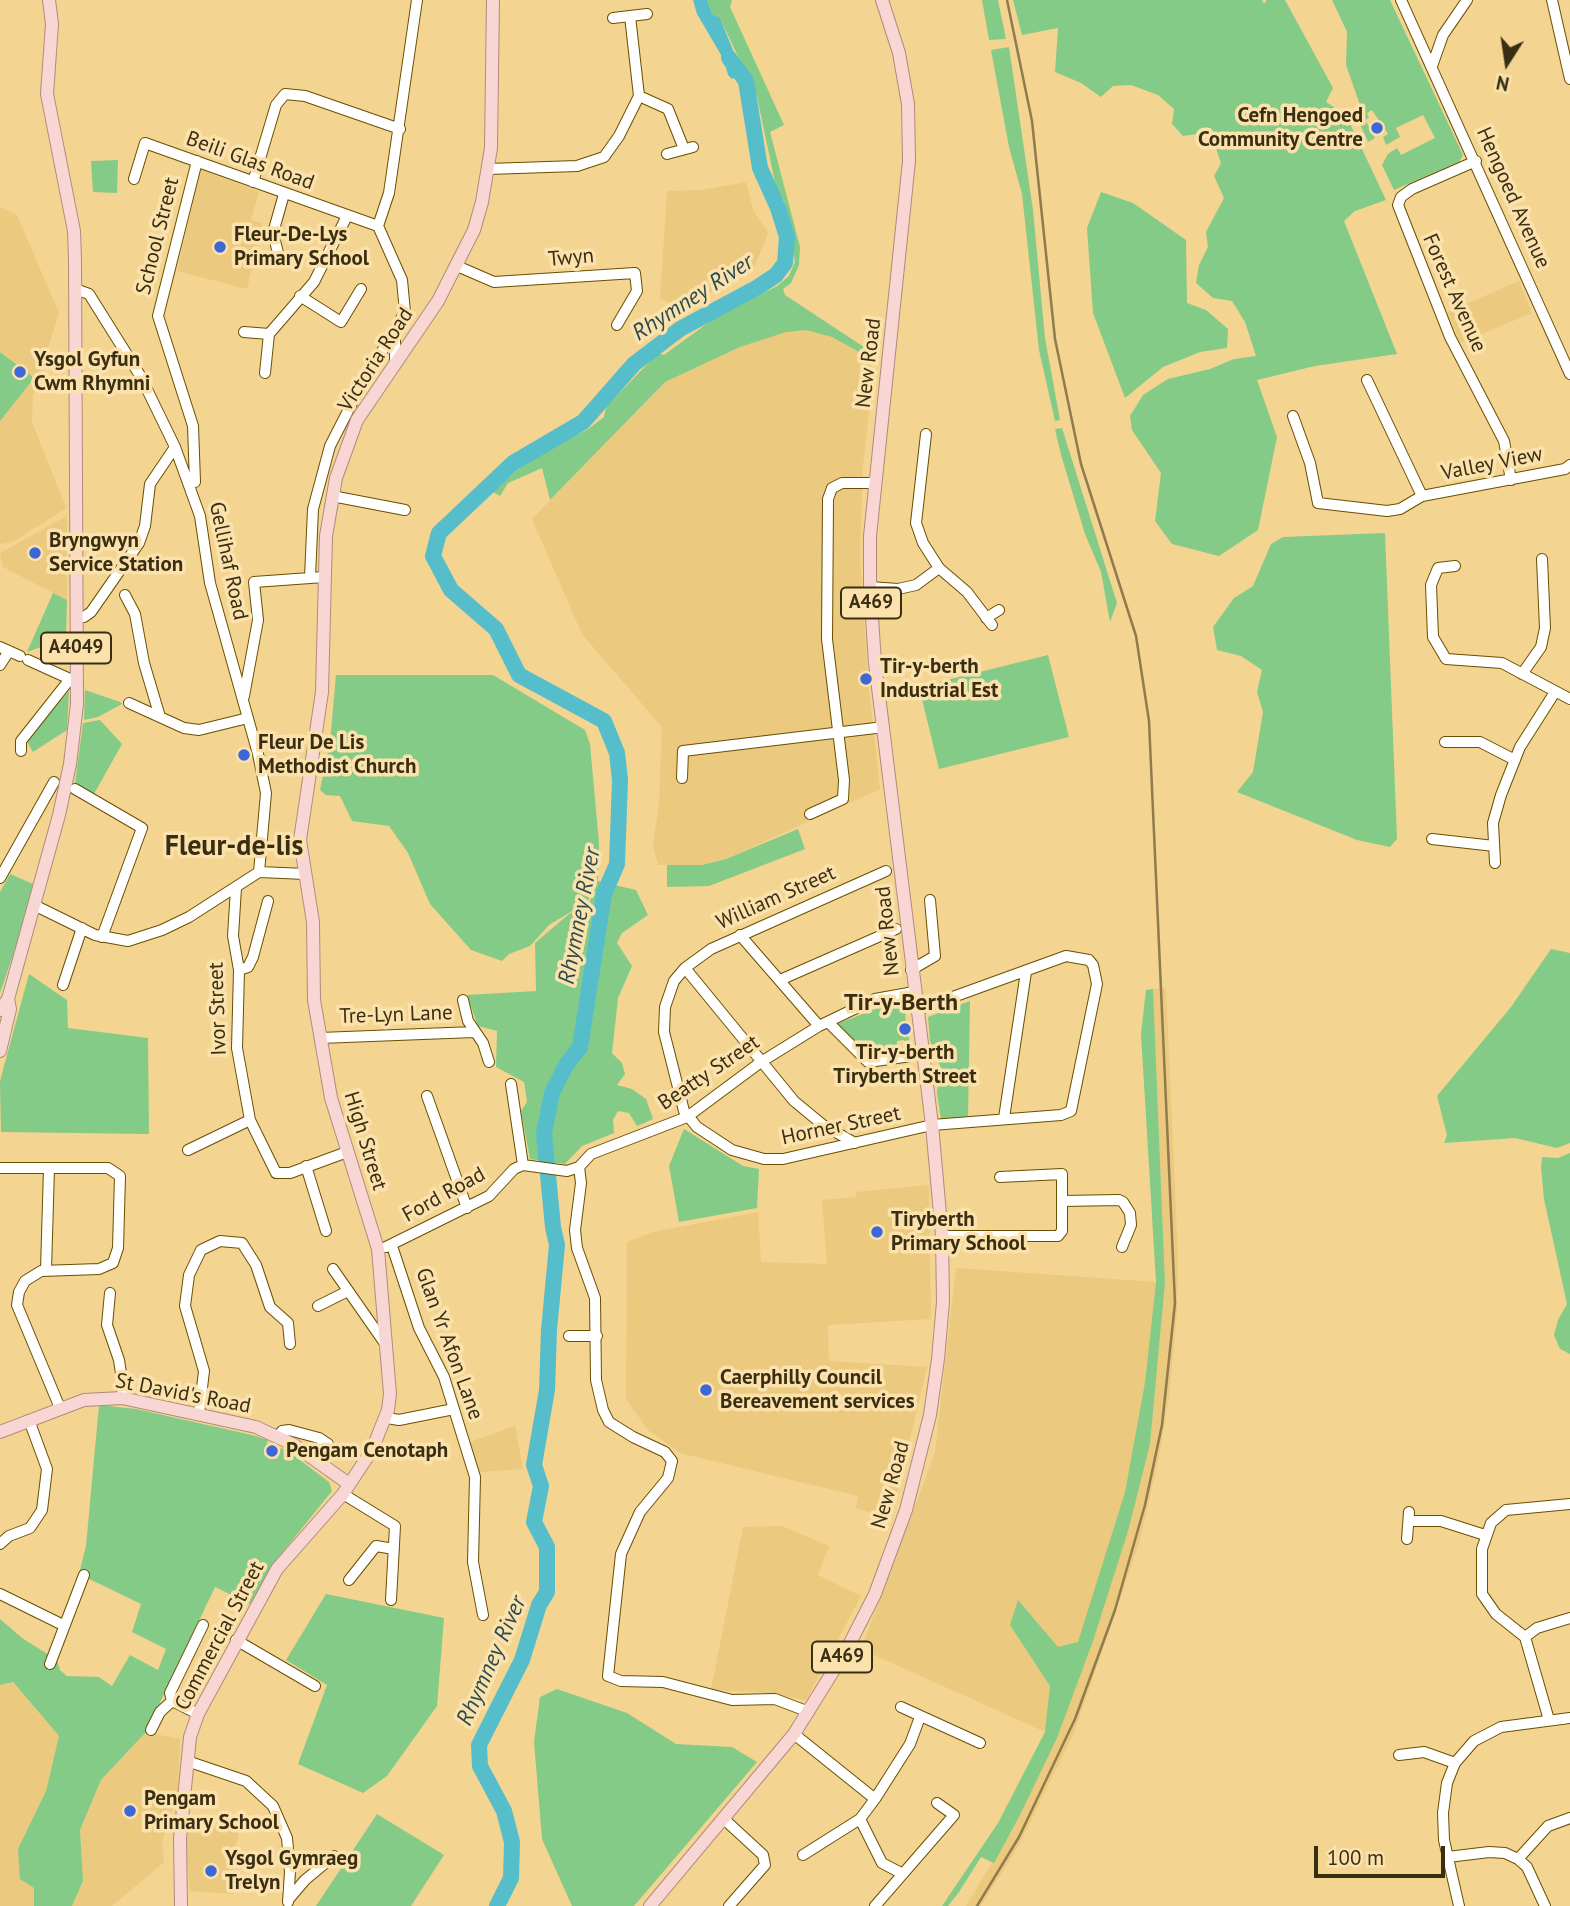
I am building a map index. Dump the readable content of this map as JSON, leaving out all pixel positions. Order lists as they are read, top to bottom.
{
  "streets": {
    "main road": [
      "Victoria Road",
      "New Road",
      "A469",
      "A4049",
      "High Street",
      "St David's Road",
      "Commercial Street"
    ],
    "street": [
      "Beili Glas Road",
      "Hengoed Avenue",
      "School Street",
      "Twyn",
      "Forest Avenue",
      "Valley View",
      "Gellihaf Road",
      "William Street",
      "Ivor Street",
      "Tre-Lyn Lane",
      "Beatty Street",
      "Horner Street",
      "Ford Road",
      "Glan Yr Afon Lane"
    ]
  },
  "crossings": [
    ["Beili Glas Road", "School Street"],
    ["Hengoed Avenue", "Forest Avenue"],
    ["Twyn", "Victoria Road"],
    ["Forest Avenue", "Valley View"],
    ["Victoria Road", "High Street"],
    ["New Road", "Beatty Street"],
    ["New Road", "Horner Street"],
    ["Gellihaf Road", "A4049"],
    ["Ivor Street", "High Street"],
    ["Tre-Lyn Lane", "High Street"],
    ["Beatty Street", "Horner Street"],
    ["Beatty Street", "Ford Road"],
    ["High Street", "Ford Road"],
    ["High Street", "Commercial Street"],
    ["Ford Road", "Glan Yr Afon Lane"],
    ["St David's Road", "Commercial Street"]
  ],
  "districts": ["Fleur-de-lis", "Tir-y-Berth"],
  "water": ["Rhymney River"],
  "places": [
    "Cefn Hengoed Community Centre",
    "Fleur-De-Lys Primary School",
    "Ysgol Gyfun Cwm Rhymni",
    "Bryngwyn Service Station",
    "Tir-y-berth Industrial Est",
    "Fleur De Lis Methodist Church",
    "Tir-y-berth Tiryberth Street",
    "Tiryberth Primary School",
    "Caerphilly Council Bereavement services",
    "Pengam Cenotaph",
    "Pengam Primary School",
    "Ysgol Gymraeg Trelyn"
  ],
  "scale_bar": "100 m",
  "north": "bottom"
}
